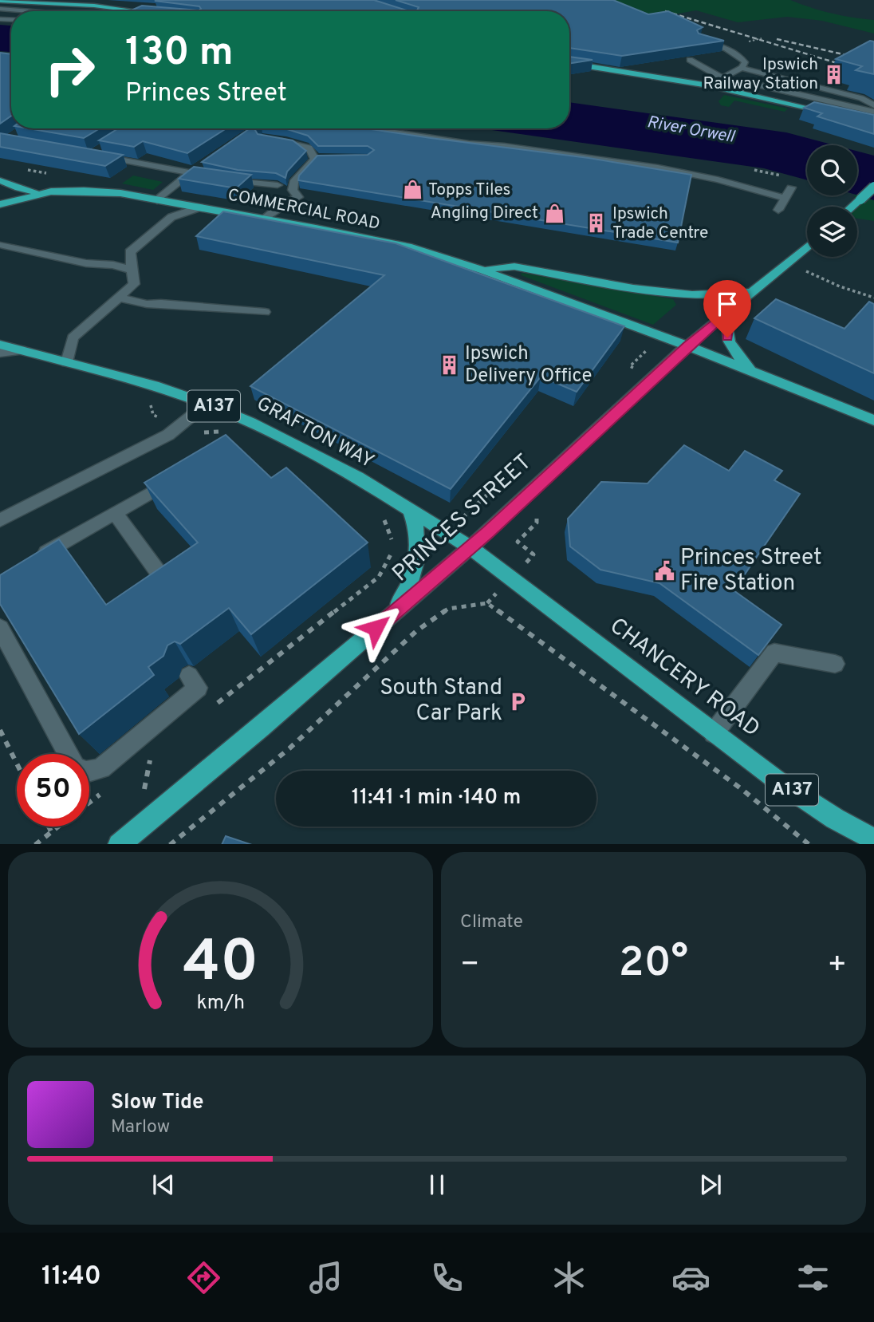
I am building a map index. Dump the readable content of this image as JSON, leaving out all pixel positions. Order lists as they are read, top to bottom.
{
  "streets": {
    "main road": [
      "COMMERCIAL ROAD",
      "A137",
      "GRAFTON WAY",
      "PRINCES STREET",
      "CHANCERY ROAD"
    ]
  },
  "crossings": [
    ["COMMERCIAL ROAD", "PRINCES STREET"],
    ["GRAFTON WAY", "PRINCES STREET"],
    ["GRAFTON WAY", "CHANCERY ROAD"],
    ["PRINCES STREET", "CHANCERY ROAD"]
  ],
  "water": ["River Orwell"],
  "places": {
    "building": ["Ipswich Railway Station", "Ipswich Trade Centre", "Ipswich Delivery Office"],
    "shop": ["Topps Tiles", "Angling Direct"],
    "public building": ["Princes Street Fire Station"],
    "parking": ["South Stand Car Park"]
  },
  "page": {
    "turn": ["130 m", "Princes Street"],
    "limit": "50",
    "trip": "11:41 · 1 min · 140 m",
    "tile": "Climate",
    "heat": ["−", "20°", "+"],
    "song": ["Slow Tide", "Marlow"],
    "tabs": "11:40",
    "gauge": ["40", "km/h"]
  }
}
